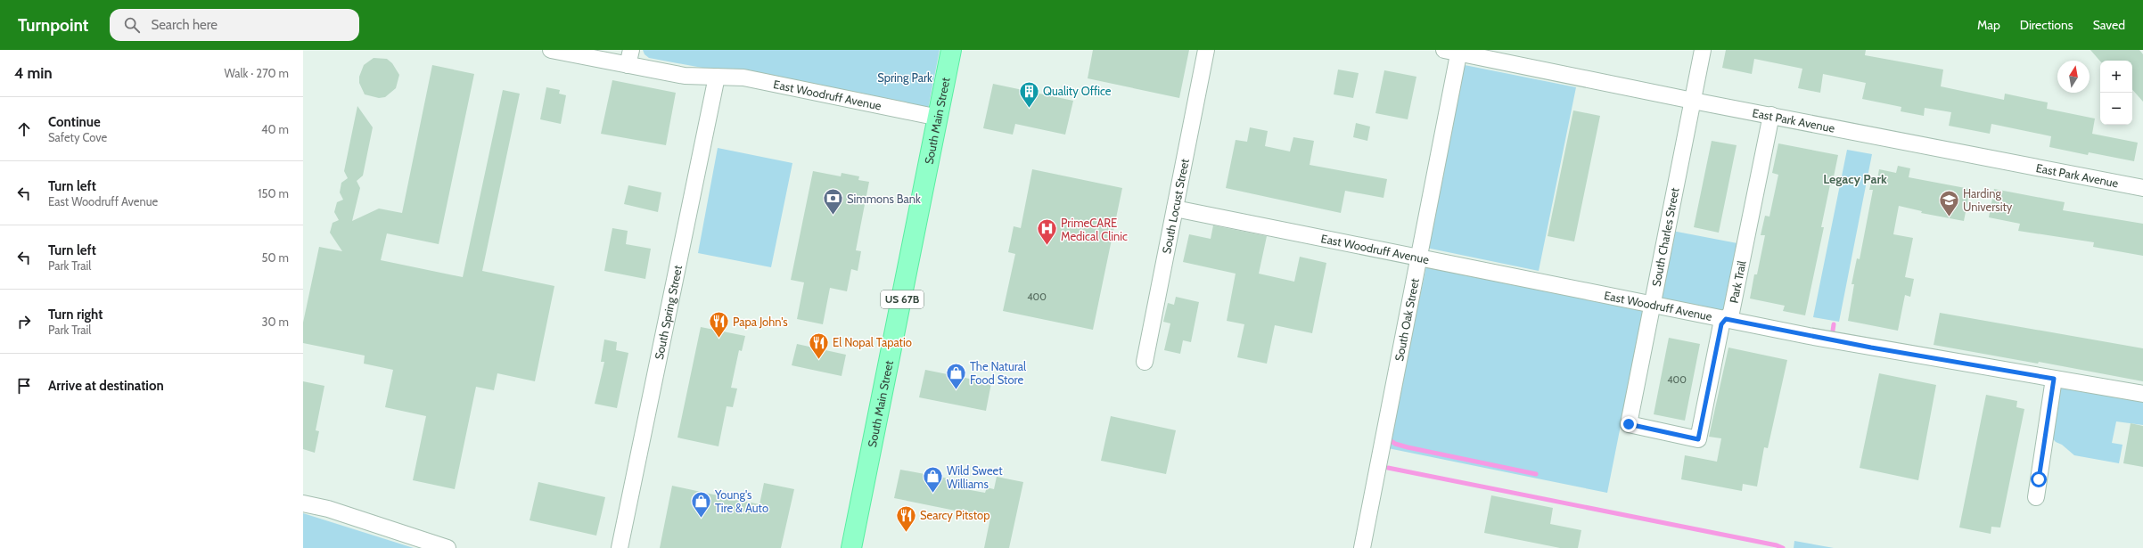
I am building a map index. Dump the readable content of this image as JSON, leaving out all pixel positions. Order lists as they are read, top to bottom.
{
  "streets": {
    "main road": ["South Main Street", "US 67B"],
    "street": [
      "East Woodruff Avenue",
      "East Park Avenue",
      "South Locust Street",
      "South Charles Street",
      "Park Trail",
      "South Spring Street",
      "South Oak Street"
    ]
  },
  "crossings": [
    ["East Woodruff Avenue", "South Main Street"],
    ["East Woodruff Avenue", "South Locust Street"],
    ["East Woodruff Avenue", "South Charles Street"],
    ["East Woodruff Avenue", "Park Trail"],
    ["East Woodruff Avenue", "South Spring Street"],
    ["East Woodruff Avenue", "South Oak Street"],
    ["East Park Avenue", "South Charles Street"],
    ["East Park Avenue", "Park Trail"],
    ["East Park Avenue", "South Oak Street"],
    ["South Charles Street", "Park Trail"]
  ],
  "districts": ["Legacy Park"],
  "parks": ["Spring Park"],
  "places": {
    "building": ["Quality Office"],
    "bank": ["Simmons Bank"],
    "school or university": ["Harding University"],
    "hospital": ["PrimeCARE Medical Clinic"],
    "restaurant": ["Papa John's", "El Nopal Tapatio", "Searcy Pitstop"],
    "shop": ["The Natural Food Store", "Wild Sweet Williams", "Young's Tire & Auto"]
  },
  "house_numbers": ["400", "400"],
  "north": "top",
  "page": {
    "header": "Turnpoint",
    "search": "Search here",
    "nav": ["Map", "Directions", "Saved"],
    "heading": ["4 min", "Walk · 270 m"],
    "map_buttons": ["+", "−"],
    "list": [
      ["Continue", "Safety Cove", "40 m"],
      ["Turn left", "East Woodruff Avenue", "150 m"],
      ["Turn left", "Park Trail", "50 m"],
      ["Turn right", "Park Trail", "30 m"],
      "Arrive at destination"
    ]
  }
}
